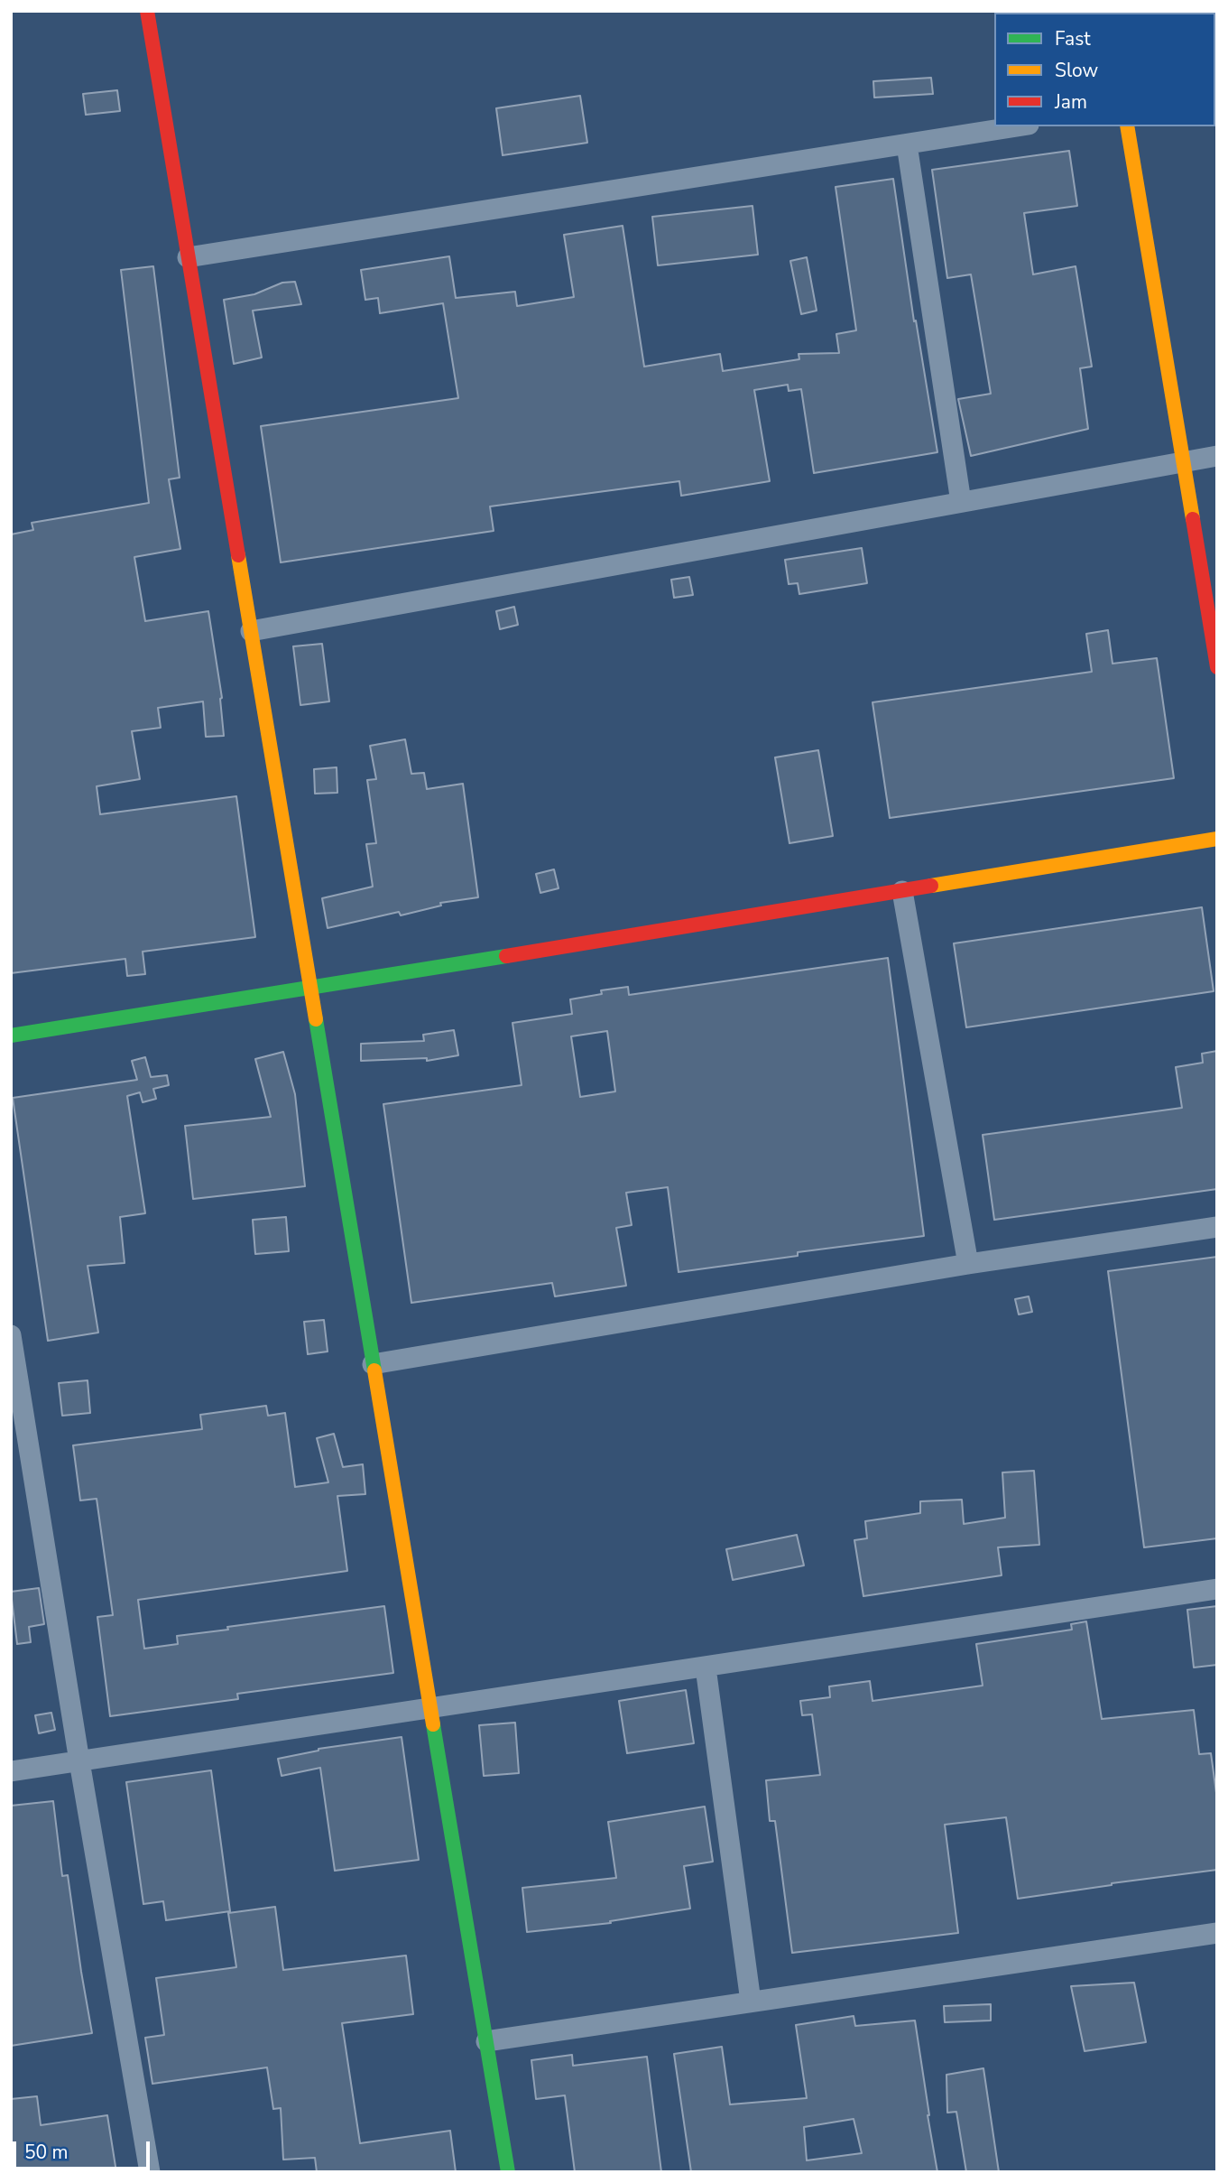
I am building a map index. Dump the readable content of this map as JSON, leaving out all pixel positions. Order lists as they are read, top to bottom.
{
  "legend": ["Fast", "Slow", "Jam"],
  "scale_bar": "50 m"
}
